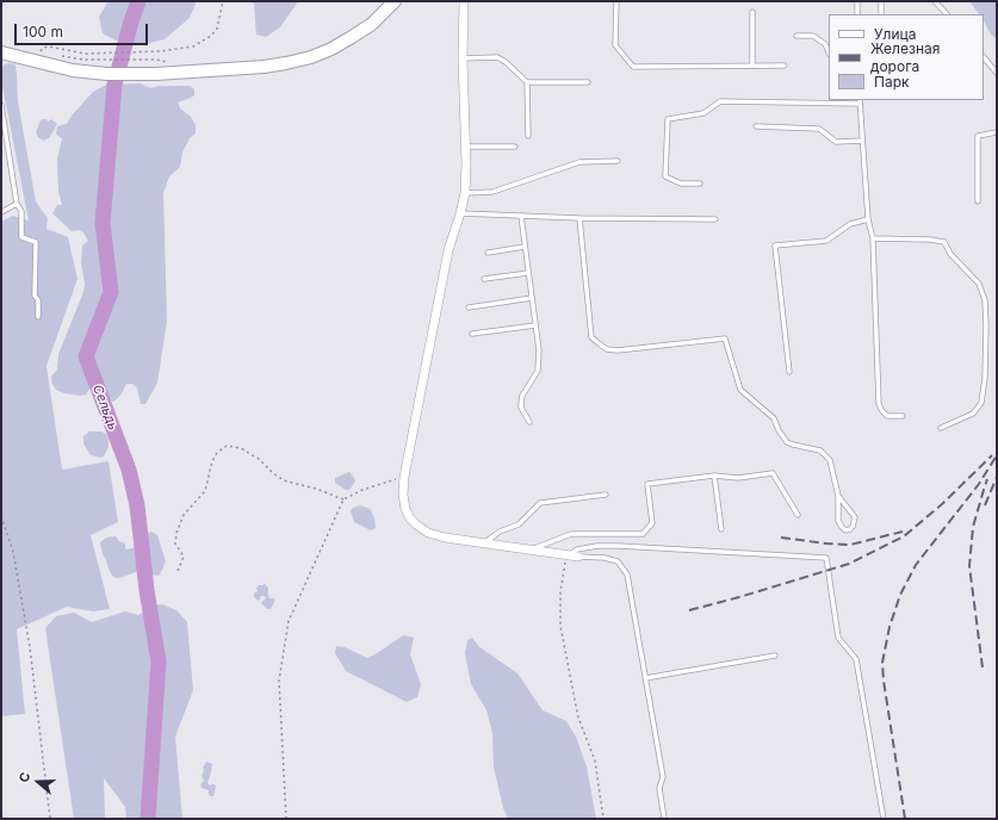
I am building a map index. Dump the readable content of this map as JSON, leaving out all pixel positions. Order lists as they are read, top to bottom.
{
  "water": ["Сельдь"],
  "legend": ["Улица", "Железная дорога", "Парк"],
  "scale_bar": "100 m",
  "north": "left"
}
